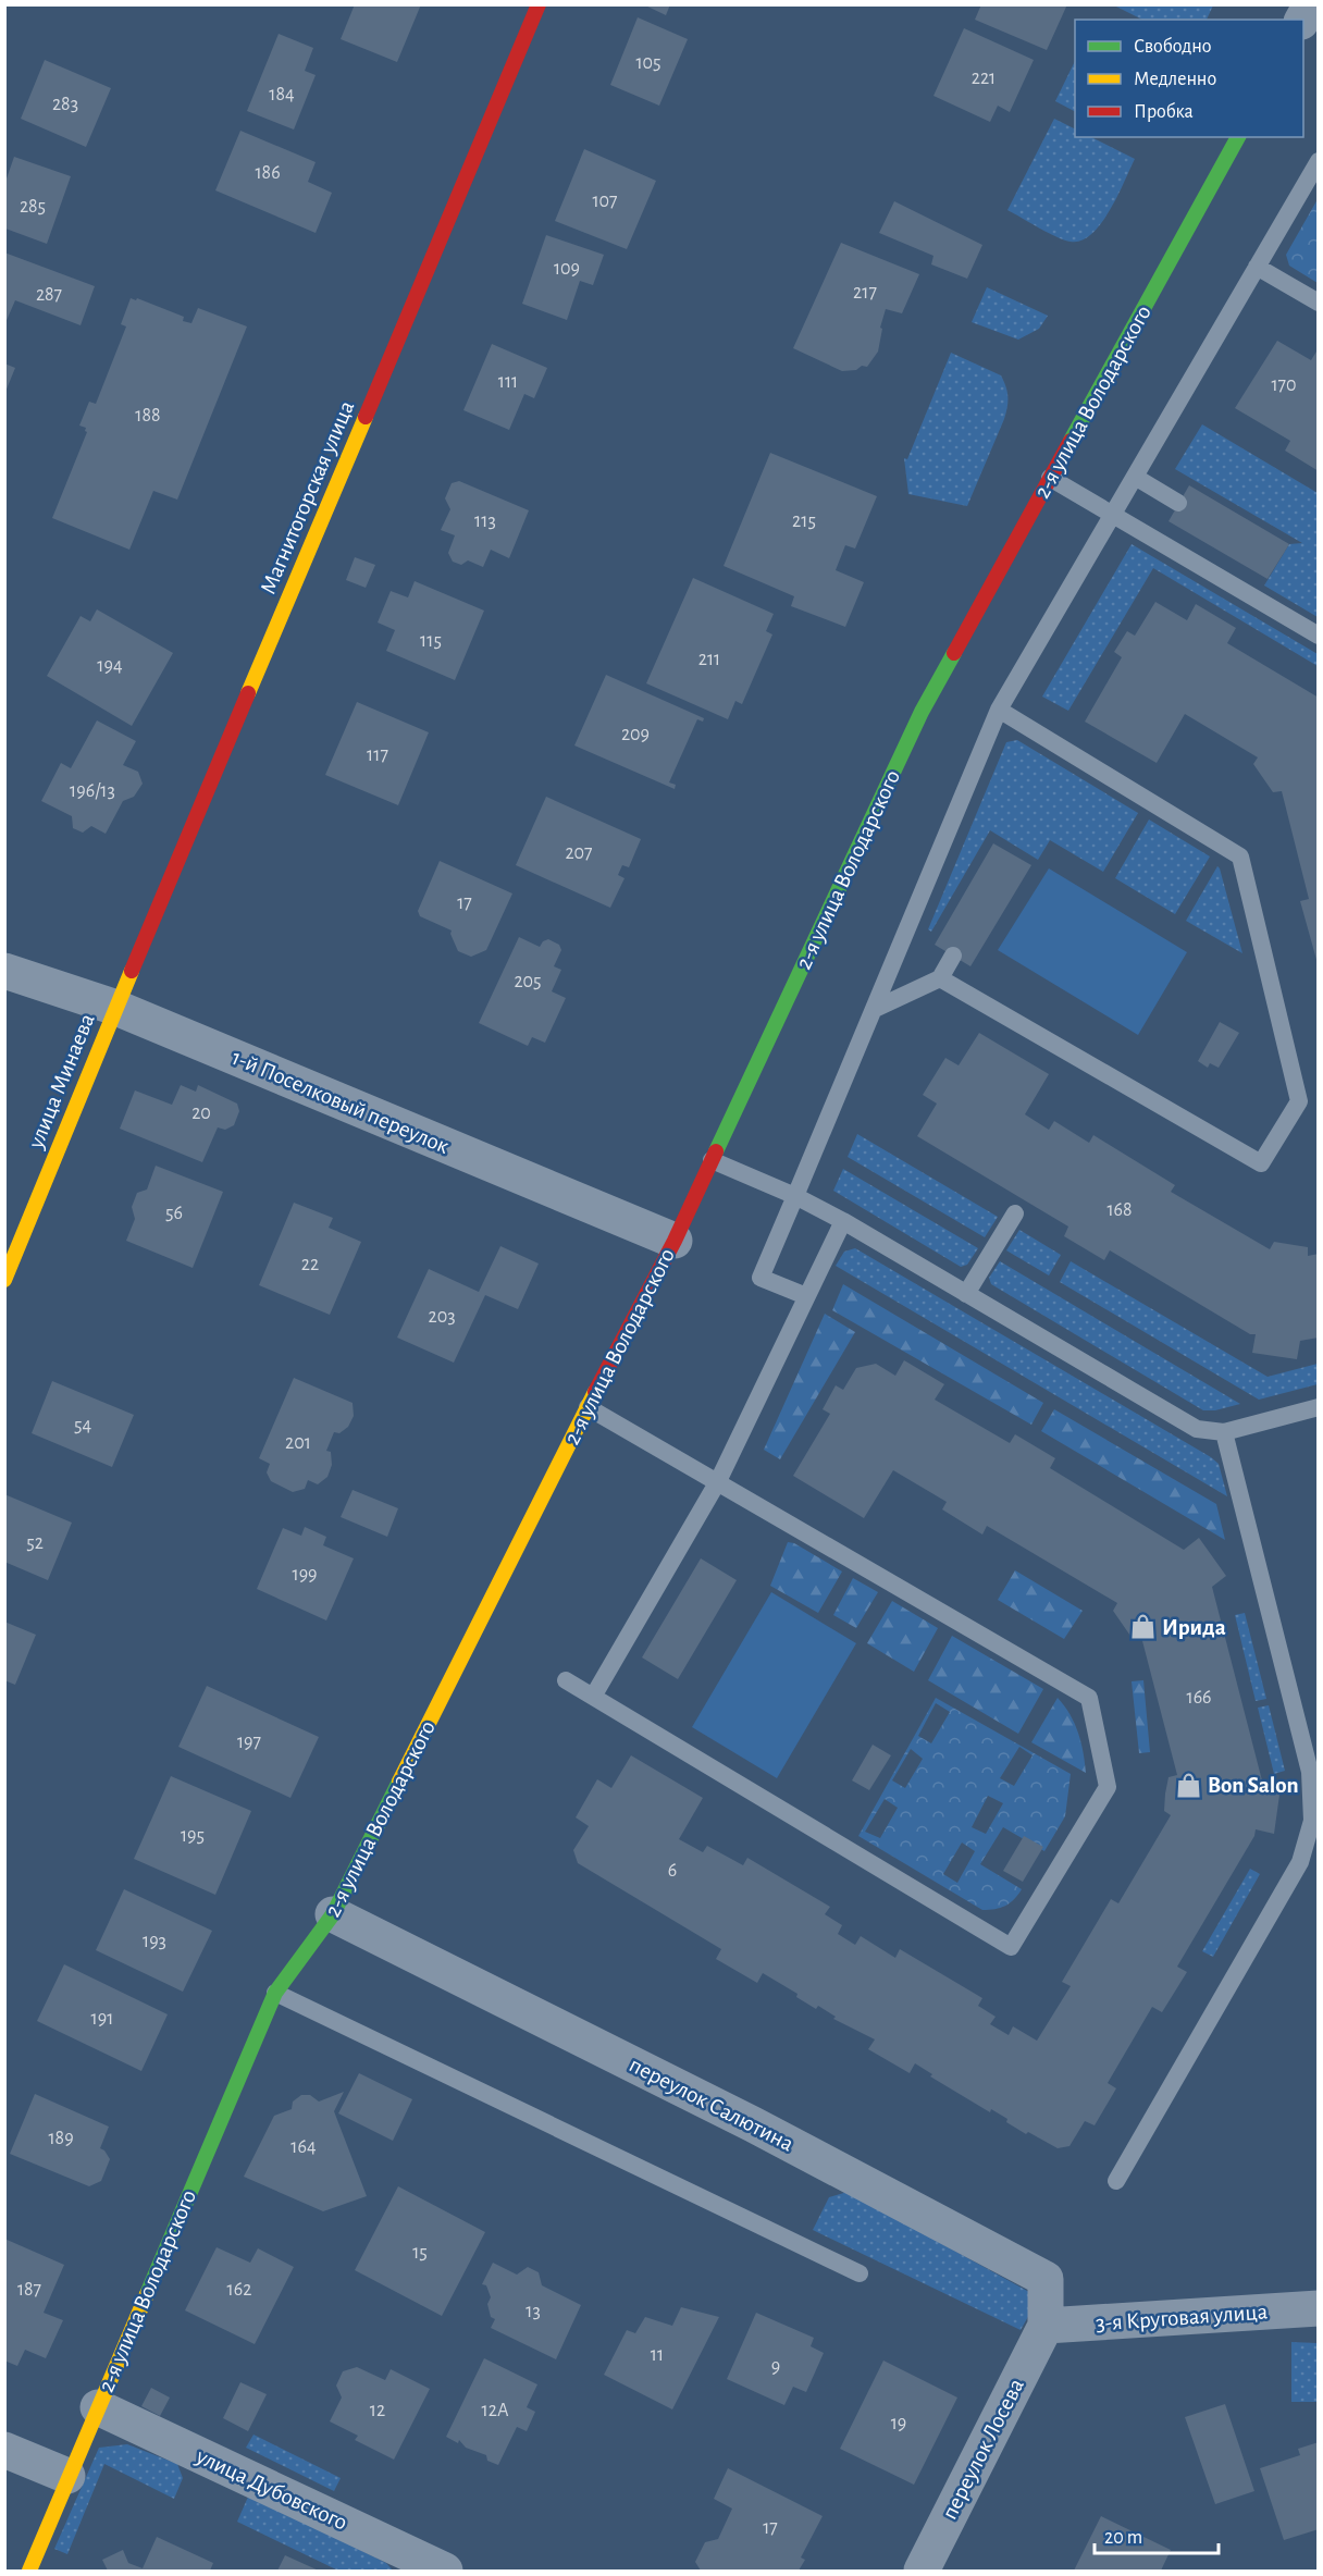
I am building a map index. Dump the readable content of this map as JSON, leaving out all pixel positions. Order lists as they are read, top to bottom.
{
  "streets": {
    "street": [
      "2-я улица Володарского",
      "Магнитогорская улица",
      "улица Минаева",
      "1-й Поселковый переулок",
      "переулок Салютина",
      "3-я Круговая улица",
      "переулок Лосева",
      "улица Дубовского"
    ]
  },
  "crossings": [
    ["2-я улица Володарского", "1-й Поселковый переулок"],
    ["2-я улица Володарского", "переулок Салютина"],
    ["2-я улица Володарского", "улица Дубовского"],
    ["Магнитогорская улица", "улица Минаева"],
    ["Магнитогорская улица", "1-й Поселковый переулок"],
    ["улица Минаева", "1-й Поселковый переулок"],
    ["переулок Салютина", "3-я Круговая улица"],
    ["переулок Салютина", "переулок Лосева"],
    ["3-я Круговая улица", "переулок Лосева"]
  ],
  "places": {
    "shop": ["Ирида", "Bon Salon"]
  },
  "house_numbers": [
    "105",
    "221",
    "184",
    "283",
    "186",
    "107",
    "285",
    "109",
    "217",
    "287",
    "111",
    "170",
    "188",
    "113",
    "215",
    "115",
    "211",
    "194",
    "209",
    "117",
    "196/13",
    "207",
    "17",
    "205",
    "20",
    "168",
    "56",
    "22",
    "203",
    "54",
    "201",
    "52",
    "199",
    "166",
    "197",
    "195",
    "6",
    "193",
    "191",
    "189",
    "164",
    "15",
    "187",
    "162",
    "13",
    "11",
    "9",
    "12",
    "12А",
    "19",
    "17"
  ],
  "legend": ["Свободно", "Медленно", "Пробка"],
  "scale_bar": "20 m"
}
